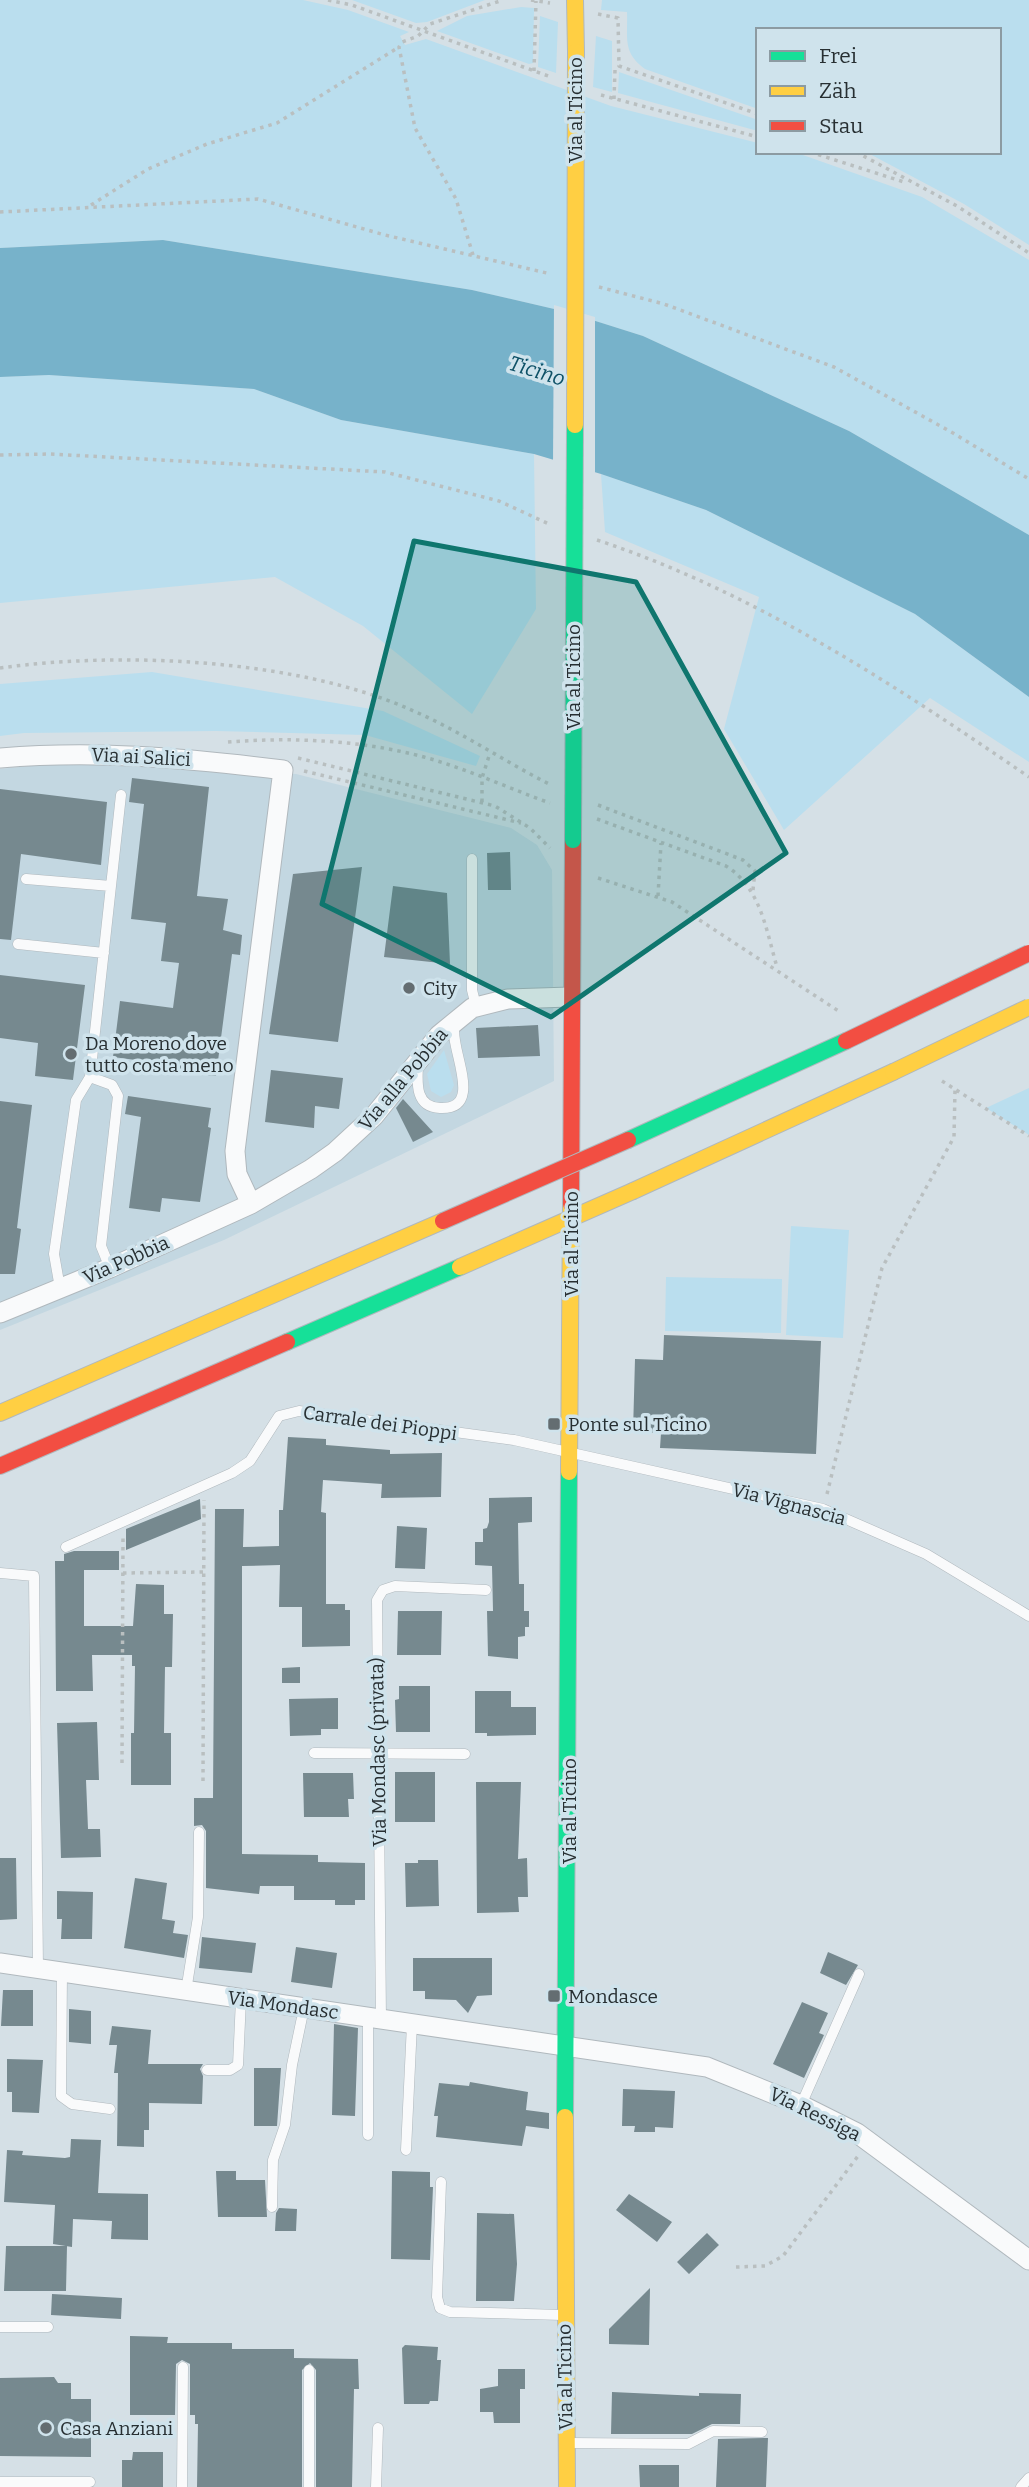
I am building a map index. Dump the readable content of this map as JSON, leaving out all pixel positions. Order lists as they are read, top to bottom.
{
  "streets": {
    "main road": ["Via al Ticino"],
    "street": [
      "Via ai Salici",
      "Via alla Pobbia",
      "Via Pobbia",
      "Via Mondasc",
      "Via Ressiga"
    ],
    "lane": ["Carrale dei Pioppi", "Via Vignascia", "Via Mondasc (privata)"]
  },
  "crossings": [
    ["Via al Ticino", "Carrale dei Pioppi"],
    ["Via al Ticino", "Via Vignascia"],
    ["Via al Ticino", "Via Mondasc"],
    ["Via al Ticino", "Via Ressiga"],
    ["Via alla Pobbia", "Via Pobbia"],
    ["Carrale dei Pioppi", "Via Vignascia"],
    ["Via Mondasc (privata)", "Via Mondasc"],
    ["Via Mondasc", "Via Ressiga"]
  ],
  "water": ["Ticino"],
  "places": {
    "other": ["City", "Da Moreno dove tutto costa meno", "Casa Anziani"],
    "transit": ["Ponte sul Ticino", "Mondasce"]
  },
  "legend": ["Frei", "Zäh", "Stau"]
}
